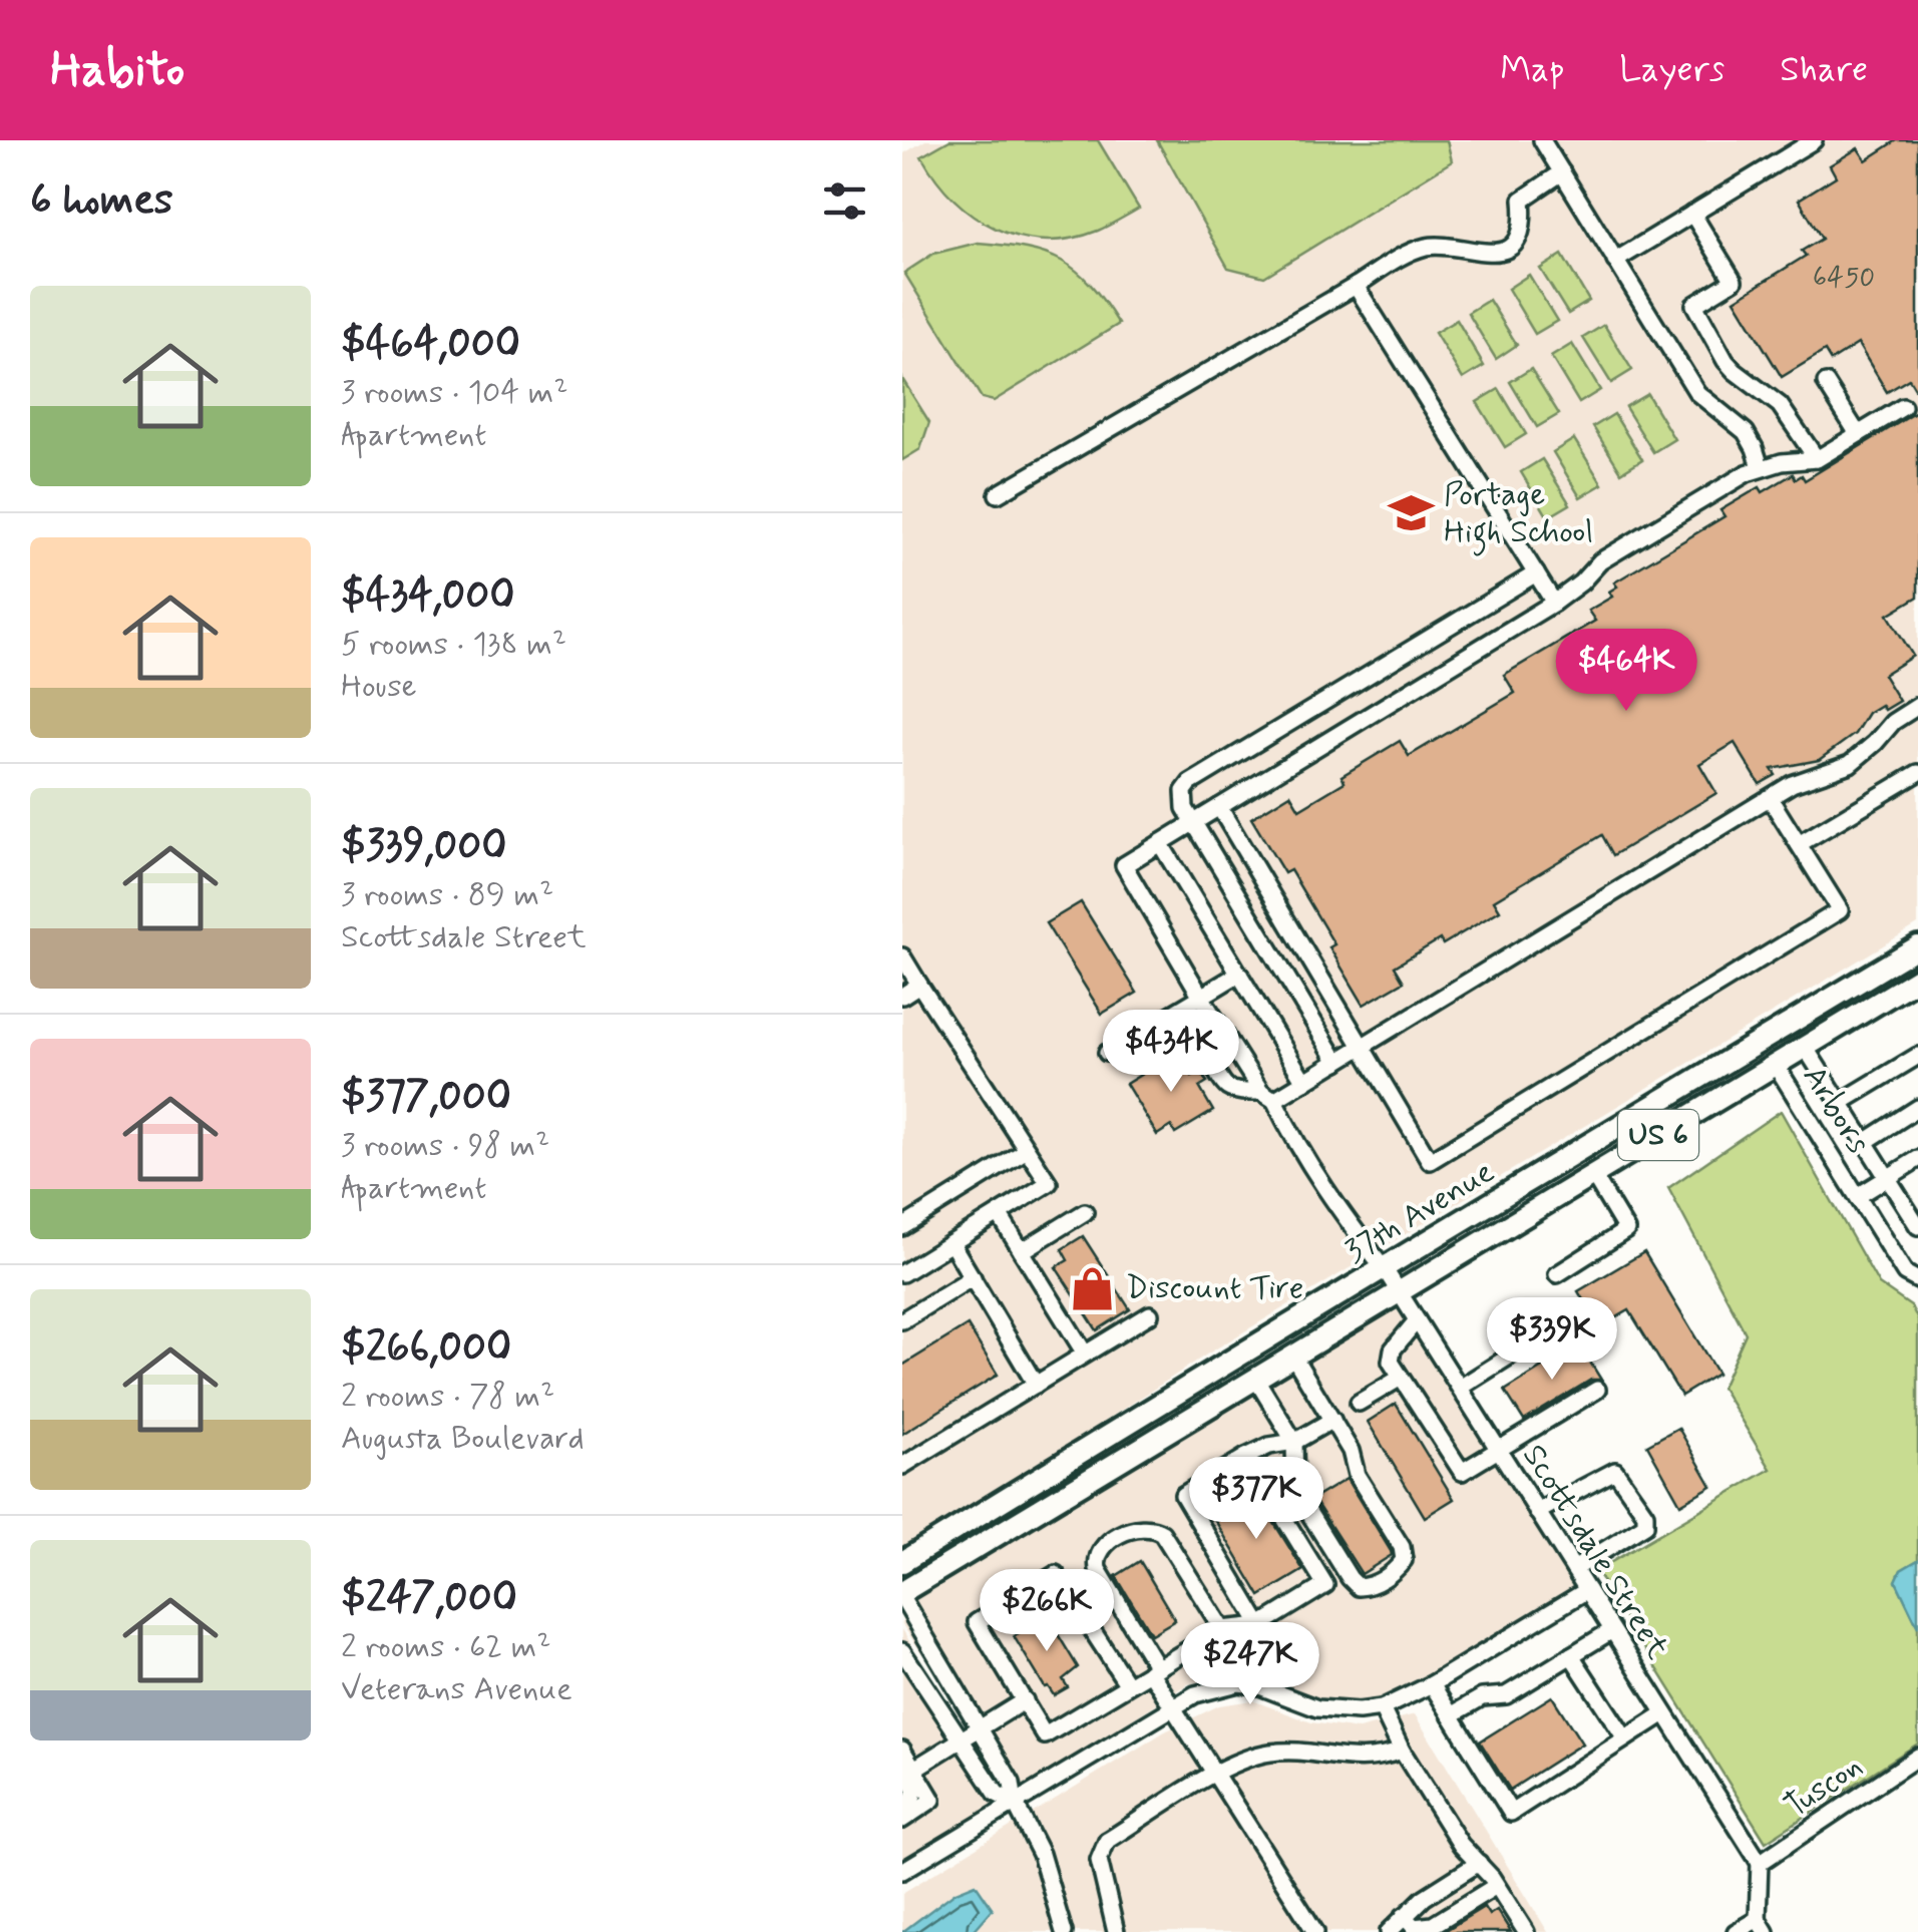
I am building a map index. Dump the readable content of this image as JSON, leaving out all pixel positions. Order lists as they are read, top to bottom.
{
  "streets": {
    "main road": ["US 6", "37th Avenue"],
    "street": ["Arbors", "Scottsdale Street", "Tuscon"]
  },
  "crossings": [
    ["Arbors", "37th Avenue"],
    ["37th Avenue", "Scottsdale Street"],
    ["Scottsdale Street", "Tuscon"]
  ],
  "places": {
    "school or university": ["Portage High School"],
    "shop": ["Discount Tire"]
  },
  "house_numbers": ["6450"],
  "page": {
    "header": "Habito",
    "nav": ["Map", "Layers", "Share"],
    "heading": "6 homes",
    "list": [
      {
        "name": "$464,000",
        "note": "3 rooms · 104 m² · Apartment"
      },
      {
        "name": "$434,000",
        "note": "5 rooms · 138 m² · House"
      },
      {
        "name": "$339,000",
        "note": "3 rooms · 89 m² · Scottsdale Street"
      },
      {
        "name": "$377,000",
        "note": "3 rooms · 98 m² · Apartment"
      },
      {
        "name": "$266,000",
        "note": "2 rooms · 78 m² · Augusta Boulevard"
      },
      {
        "name": "$247,000",
        "note": "2 rooms · 62 m² · Veterans Avenue"
      }
    ],
    "price": [
      "$464K",
      "$434K",
      "$339K",
      "$377K",
      "$266K",
      "$247K"
    ]
  }
}
